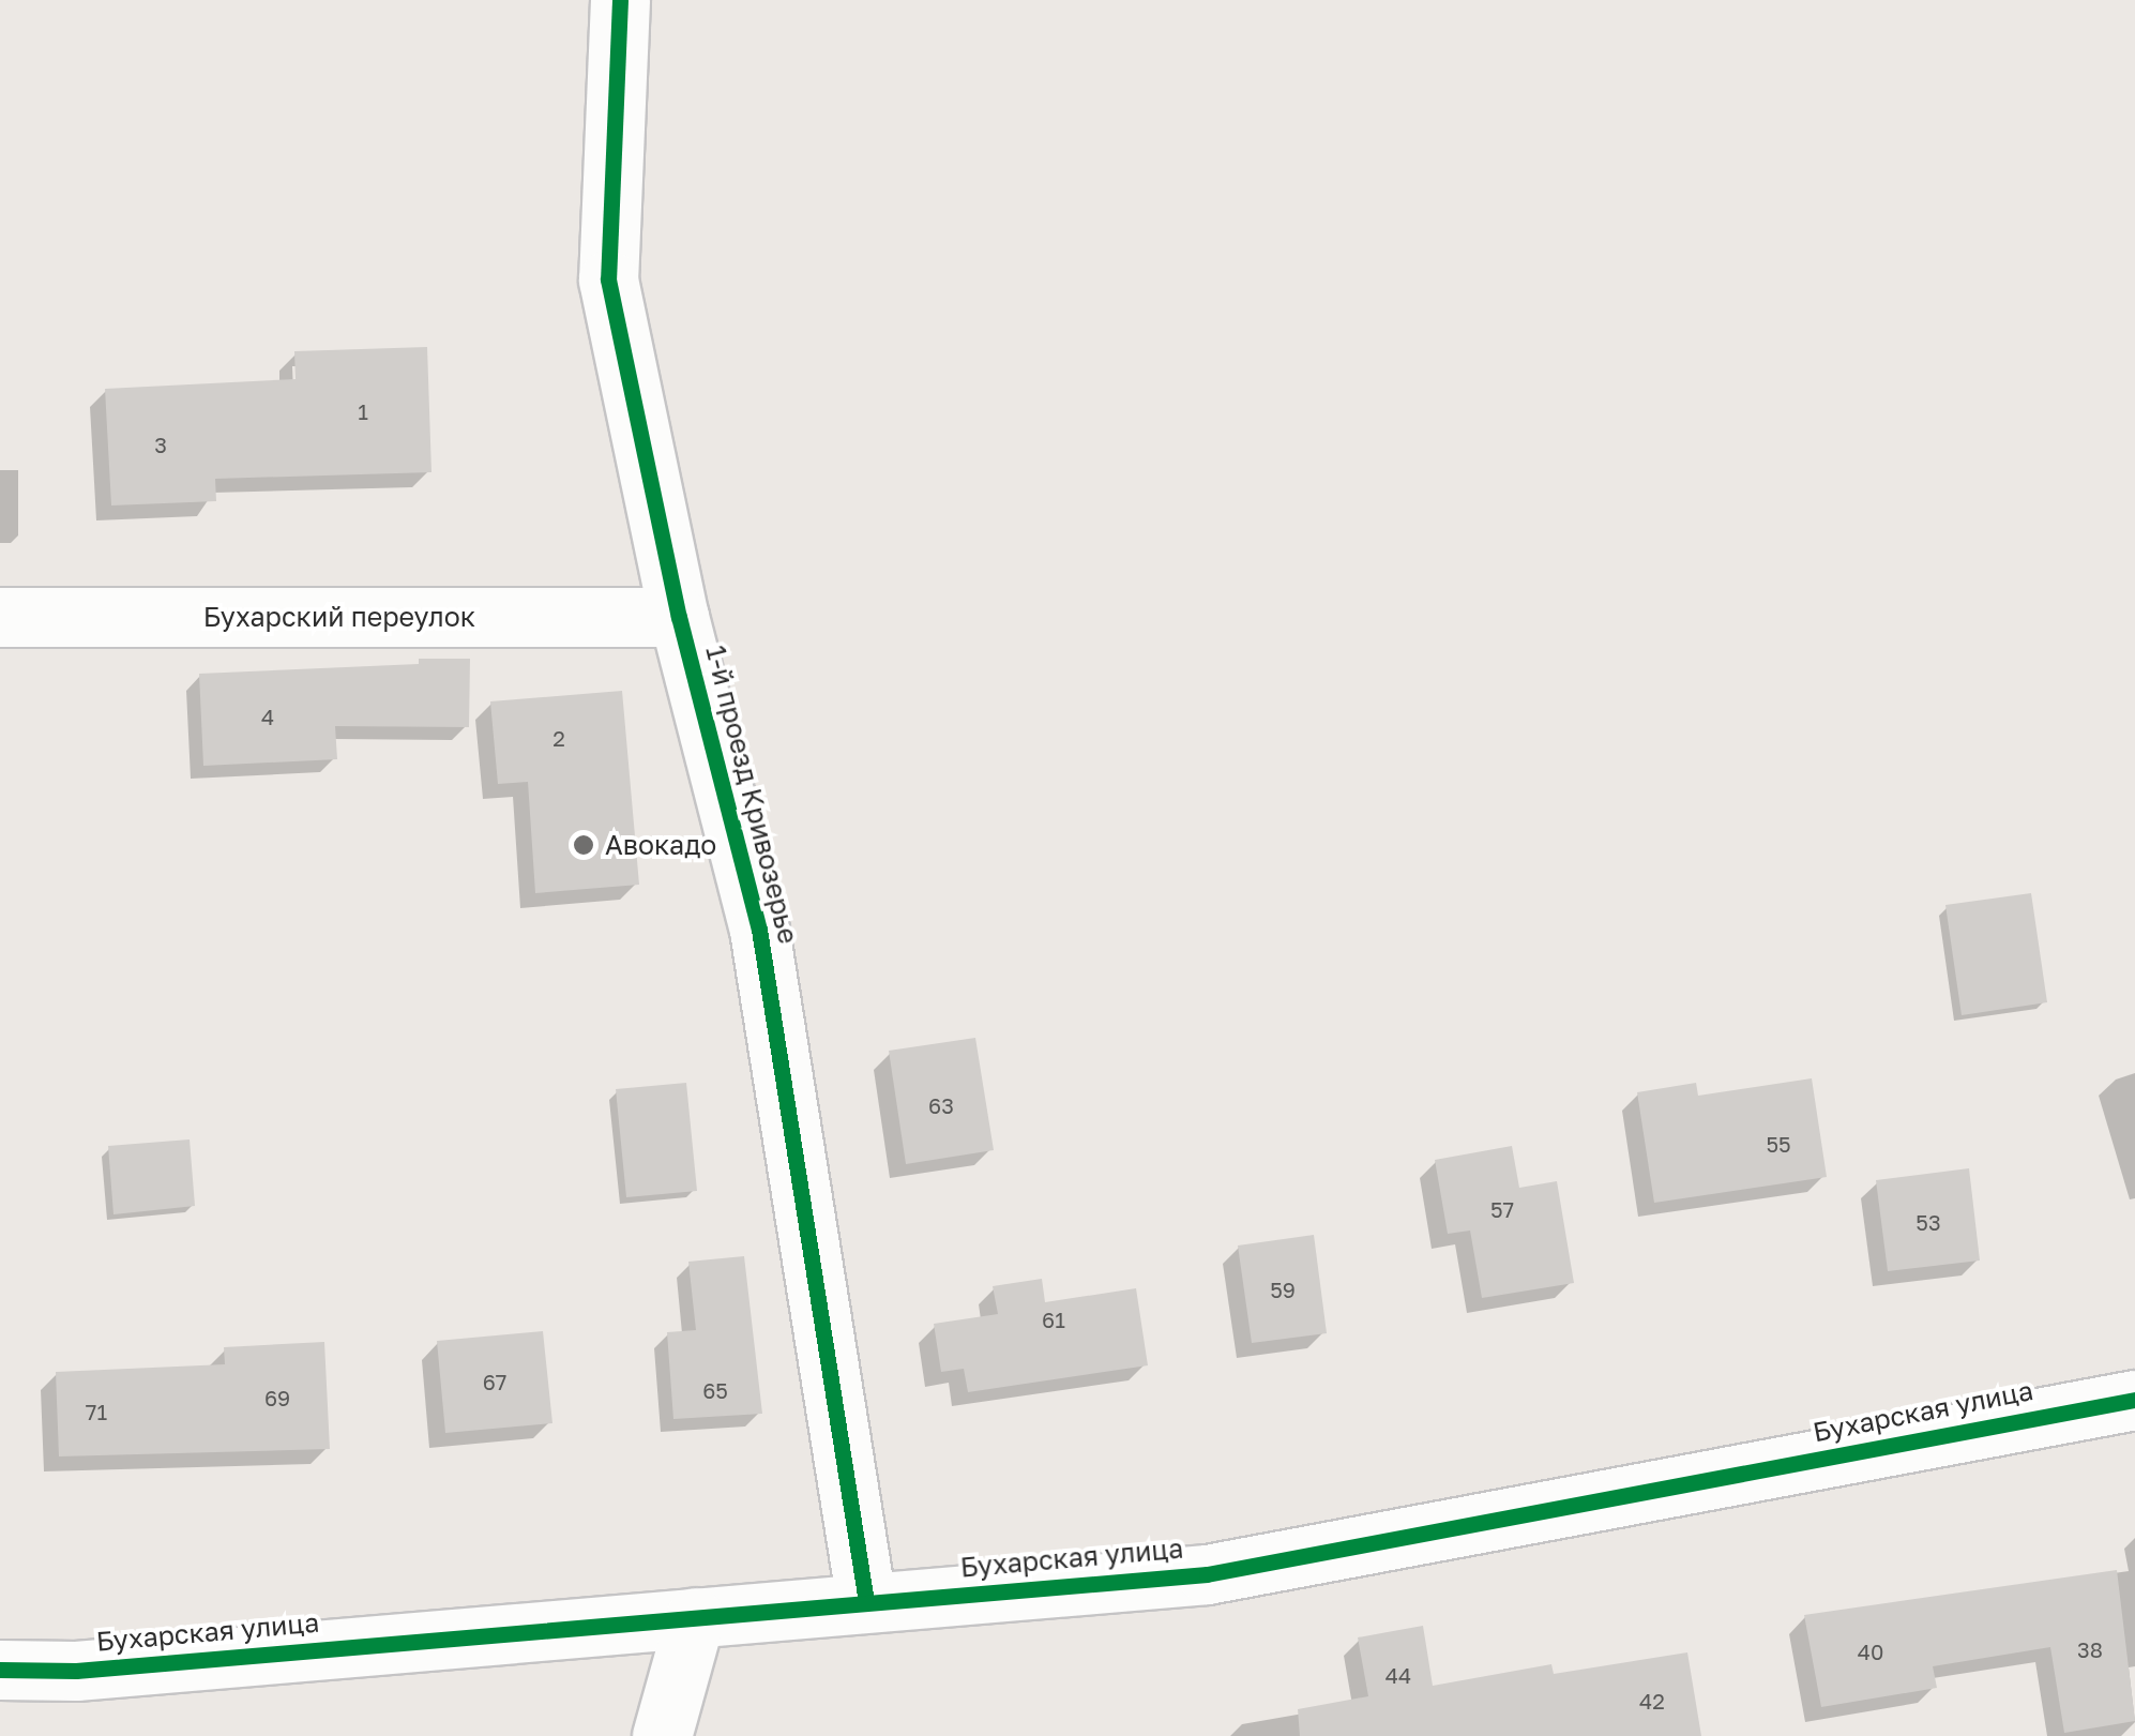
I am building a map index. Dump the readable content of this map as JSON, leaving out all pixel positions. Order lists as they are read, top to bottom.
{
  "streets": {
    "street": ["Бухарский переулок", "1-й проезд Кривозерье", "Бухарская улица"]
  },
  "crossings": [
    ["Бухарский переулок", "1-й проезд Кривозерье"],
    ["1-й проезд Кривозерье", "Бухарская улица"]
  ],
  "places": ["Авокадо"],
  "house_numbers": [
    "1",
    "3",
    "4",
    "2",
    "63",
    "55",
    "57",
    "53",
    "59",
    "61",
    "67",
    "65",
    "69",
    "71",
    "38",
    "40",
    "44",
    "42"
  ]
}
